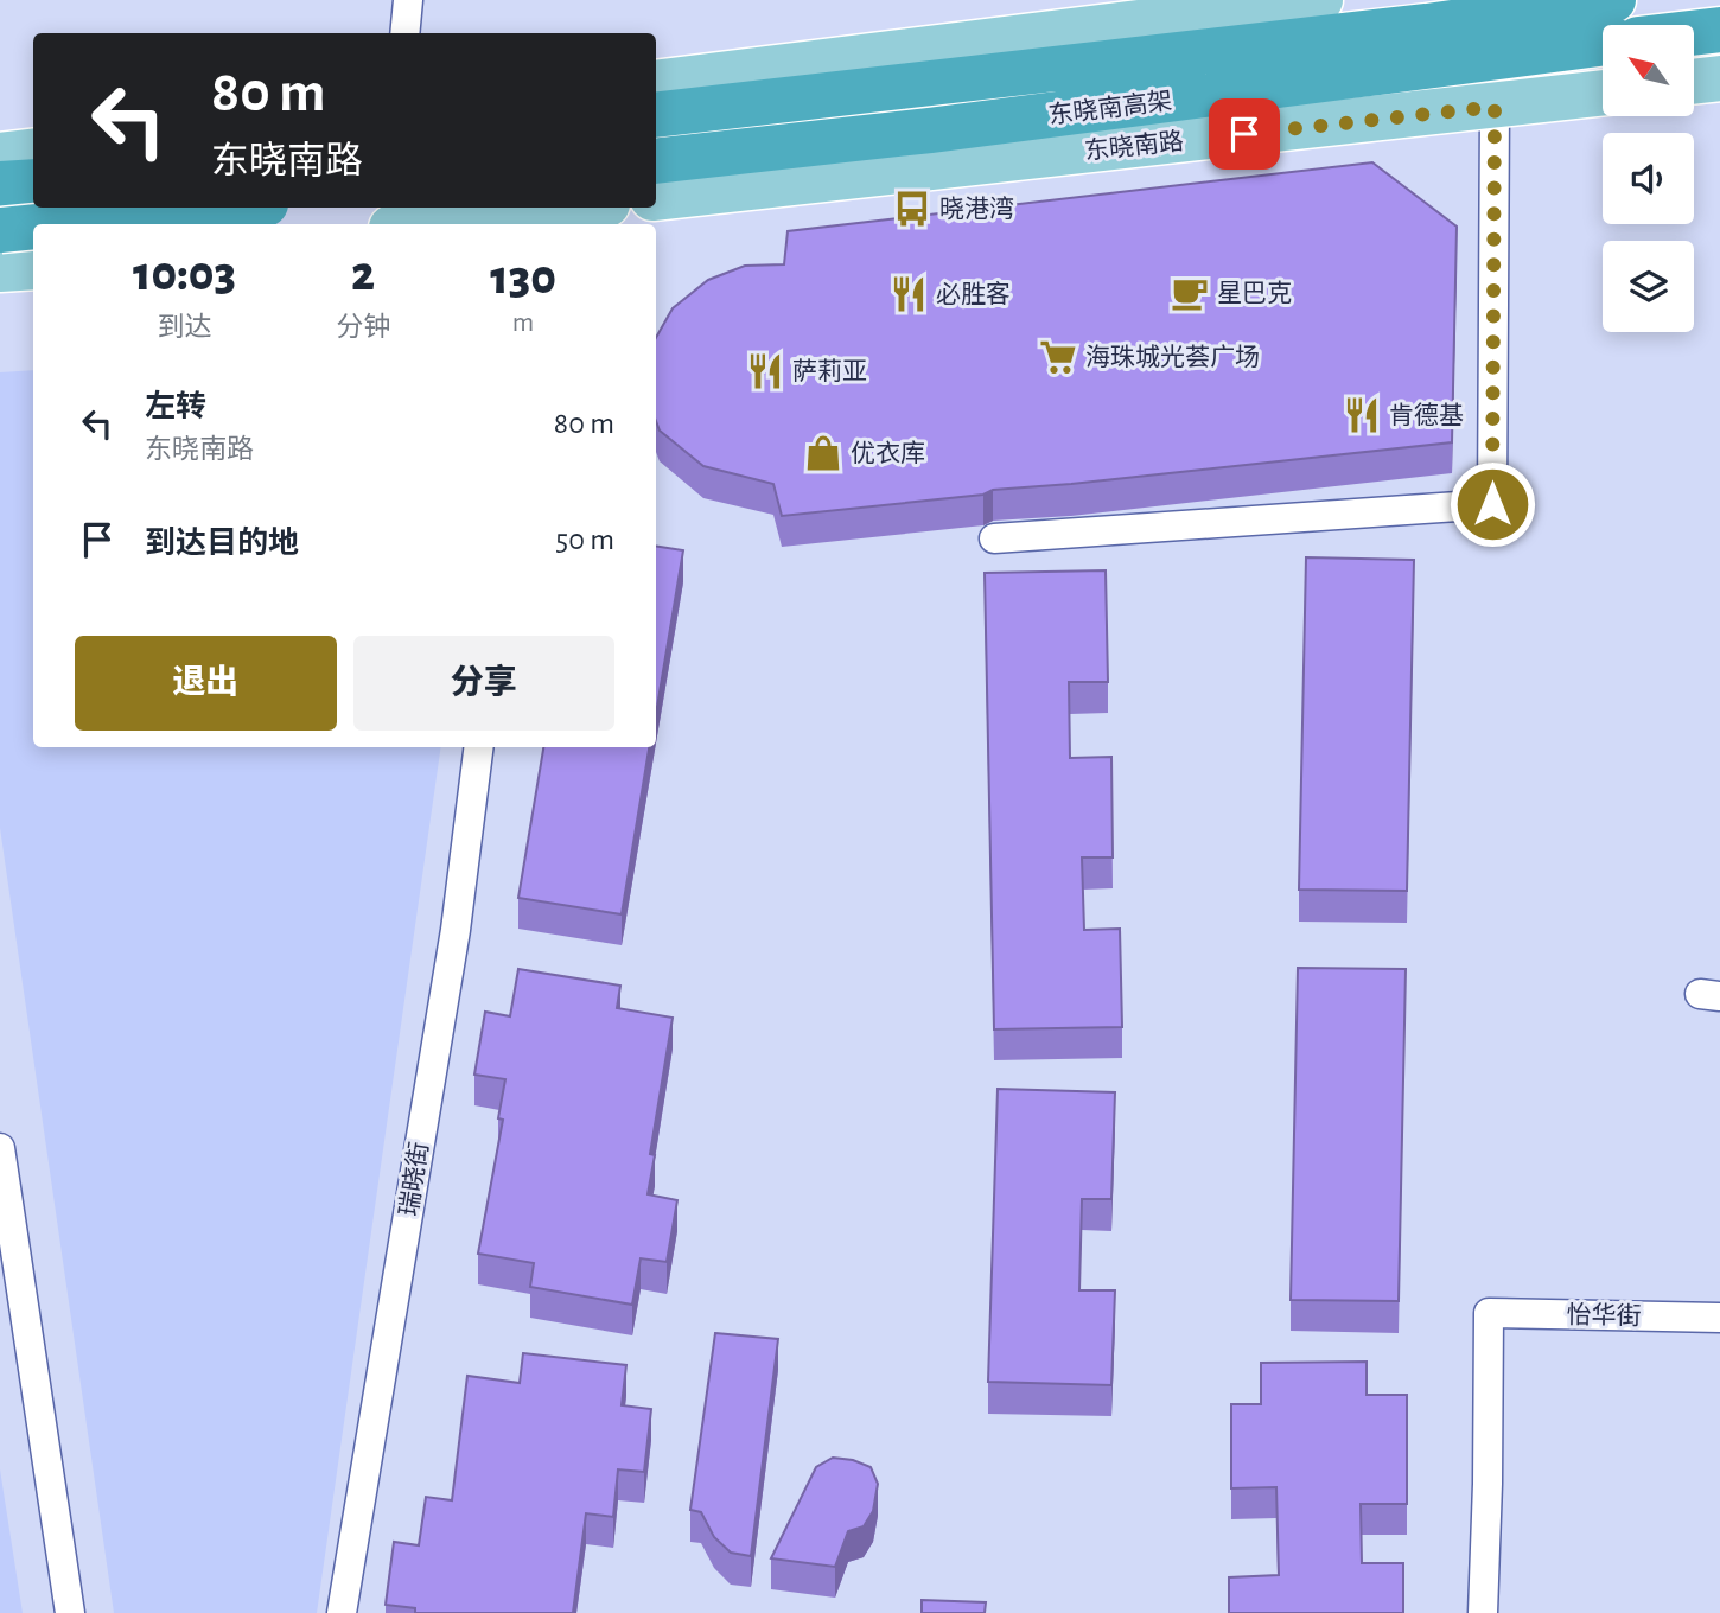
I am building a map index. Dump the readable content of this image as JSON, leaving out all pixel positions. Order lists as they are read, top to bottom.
{
  "streets": {
    "highway": ["东晓南高架"],
    "main road": ["东晓南路"],
    "street": ["瑞晓街", "怡华街"]
  },
  "places": {
    "bus stop": ["晓港湾"],
    "cafe": ["星巴克"],
    "restaurant": ["必胜客", "萨莉亚", "肯德基"],
    "supermarket": ["海珠城光荟广场"],
    "shop": ["优衣库"]
  },
  "north": "top left",
  "page": {
    "turn": ["80 m", "东晓南路"],
    "eta": [
      "10:03",
      "到达",
      "2",
      "分钟",
      "130",
      "m"
    ],
    "list": [
      {
        "name": "左转",
        "note": "东晓南路",
        "value": "80 m"
      },
      {
        "name": "到达目的地",
        "value": "50 m"
      }
    ],
    "buttons": ["退出", "分享"]
  }
}
